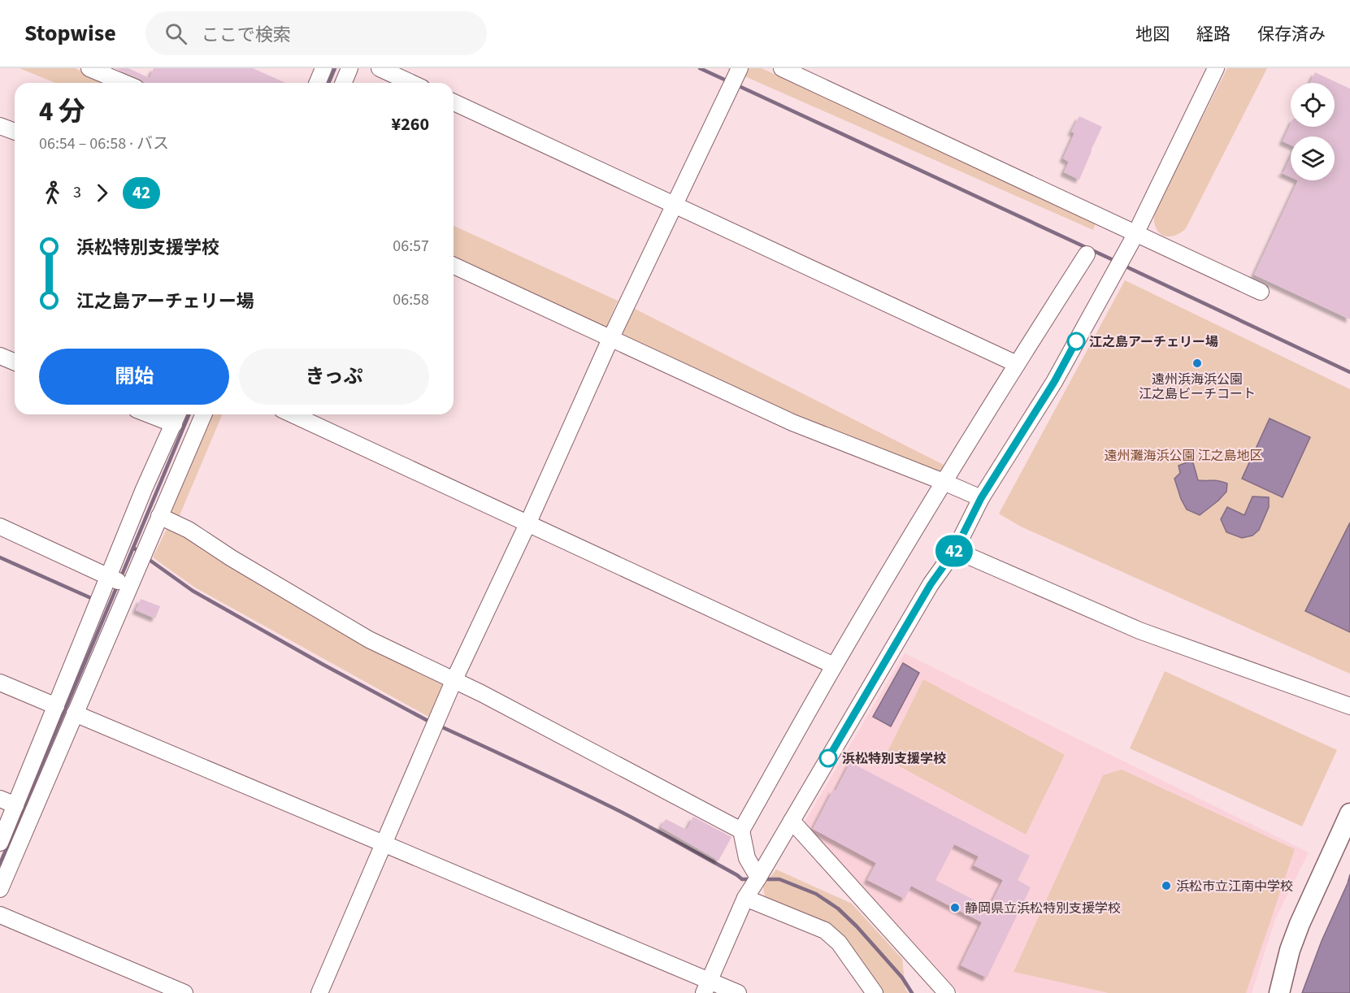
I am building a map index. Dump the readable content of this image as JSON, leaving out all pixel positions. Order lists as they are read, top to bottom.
{
  "parks": ["遠州灘海浜公園 江之島地区"],
  "places": [
    "江之島アーチェリー場",
    "遠州浜海浜公園 江之島ビーチコート",
    "浜松特別支援学校",
    "浜松市立江南中学校",
    "静岡県立浜松特別支援学校"
  ],
  "lines": ["bus line 42"],
  "page": {
    "header": "Stopwise",
    "search": "ここで検索",
    "nav": ["地図", "経路", "保存済み"],
    "on_map": "42",
    "heading": ["4 分", "06:54 – 06:58 · バス", "¥260"],
    "legs": ["3", "42"],
    "list": [
      {
        "name": "浜松特別支援学校",
        "value": "06:57"
      },
      {
        "name": "江之島アーチェリー場",
        "value": "06:58"
      }
    ],
    "buttons": ["開始", "きっぷ"]
  }
}
